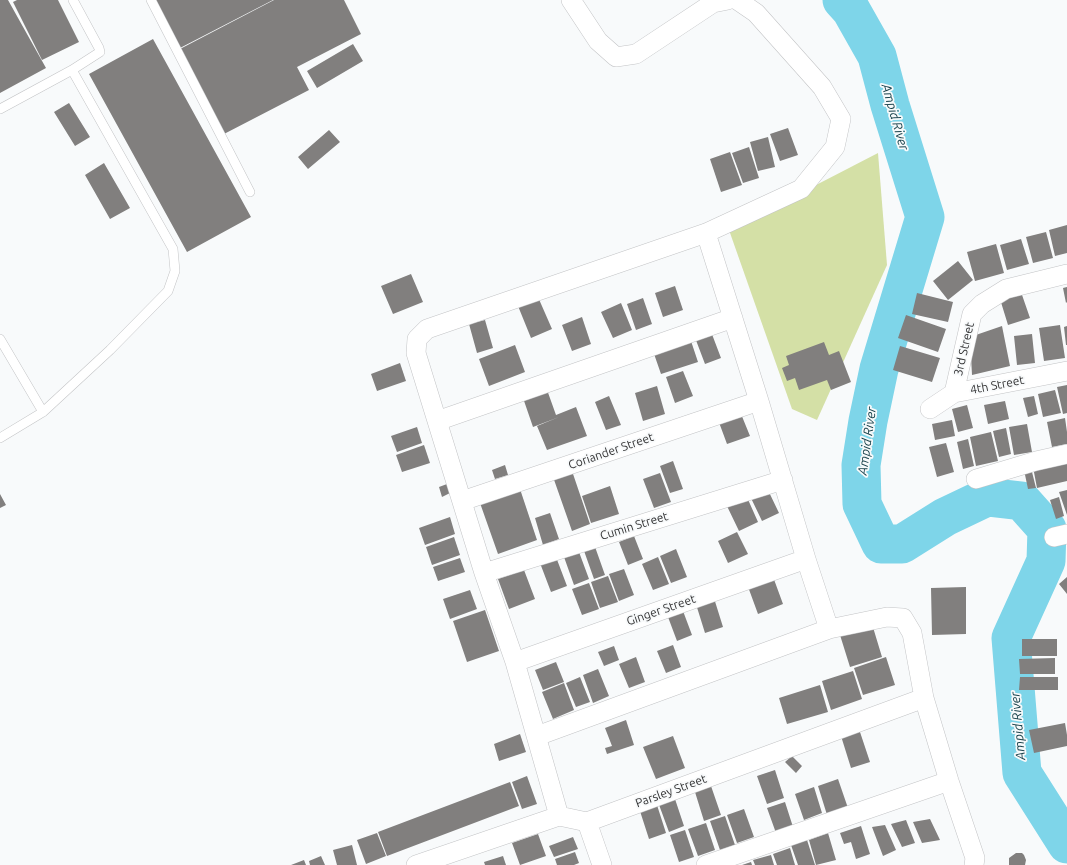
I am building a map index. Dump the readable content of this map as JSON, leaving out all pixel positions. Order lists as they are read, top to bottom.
{
  "streets": {
    "street": [
      "3rd Street",
      "4th Street",
      "Coriander Street",
      "Cumin Street",
      "Ginger Street",
      "Parsley Street"
    ]
  },
  "crossings": [
    ["3rd Street", "4th Street"]
  ],
  "water": ["Ampid River"]
}
